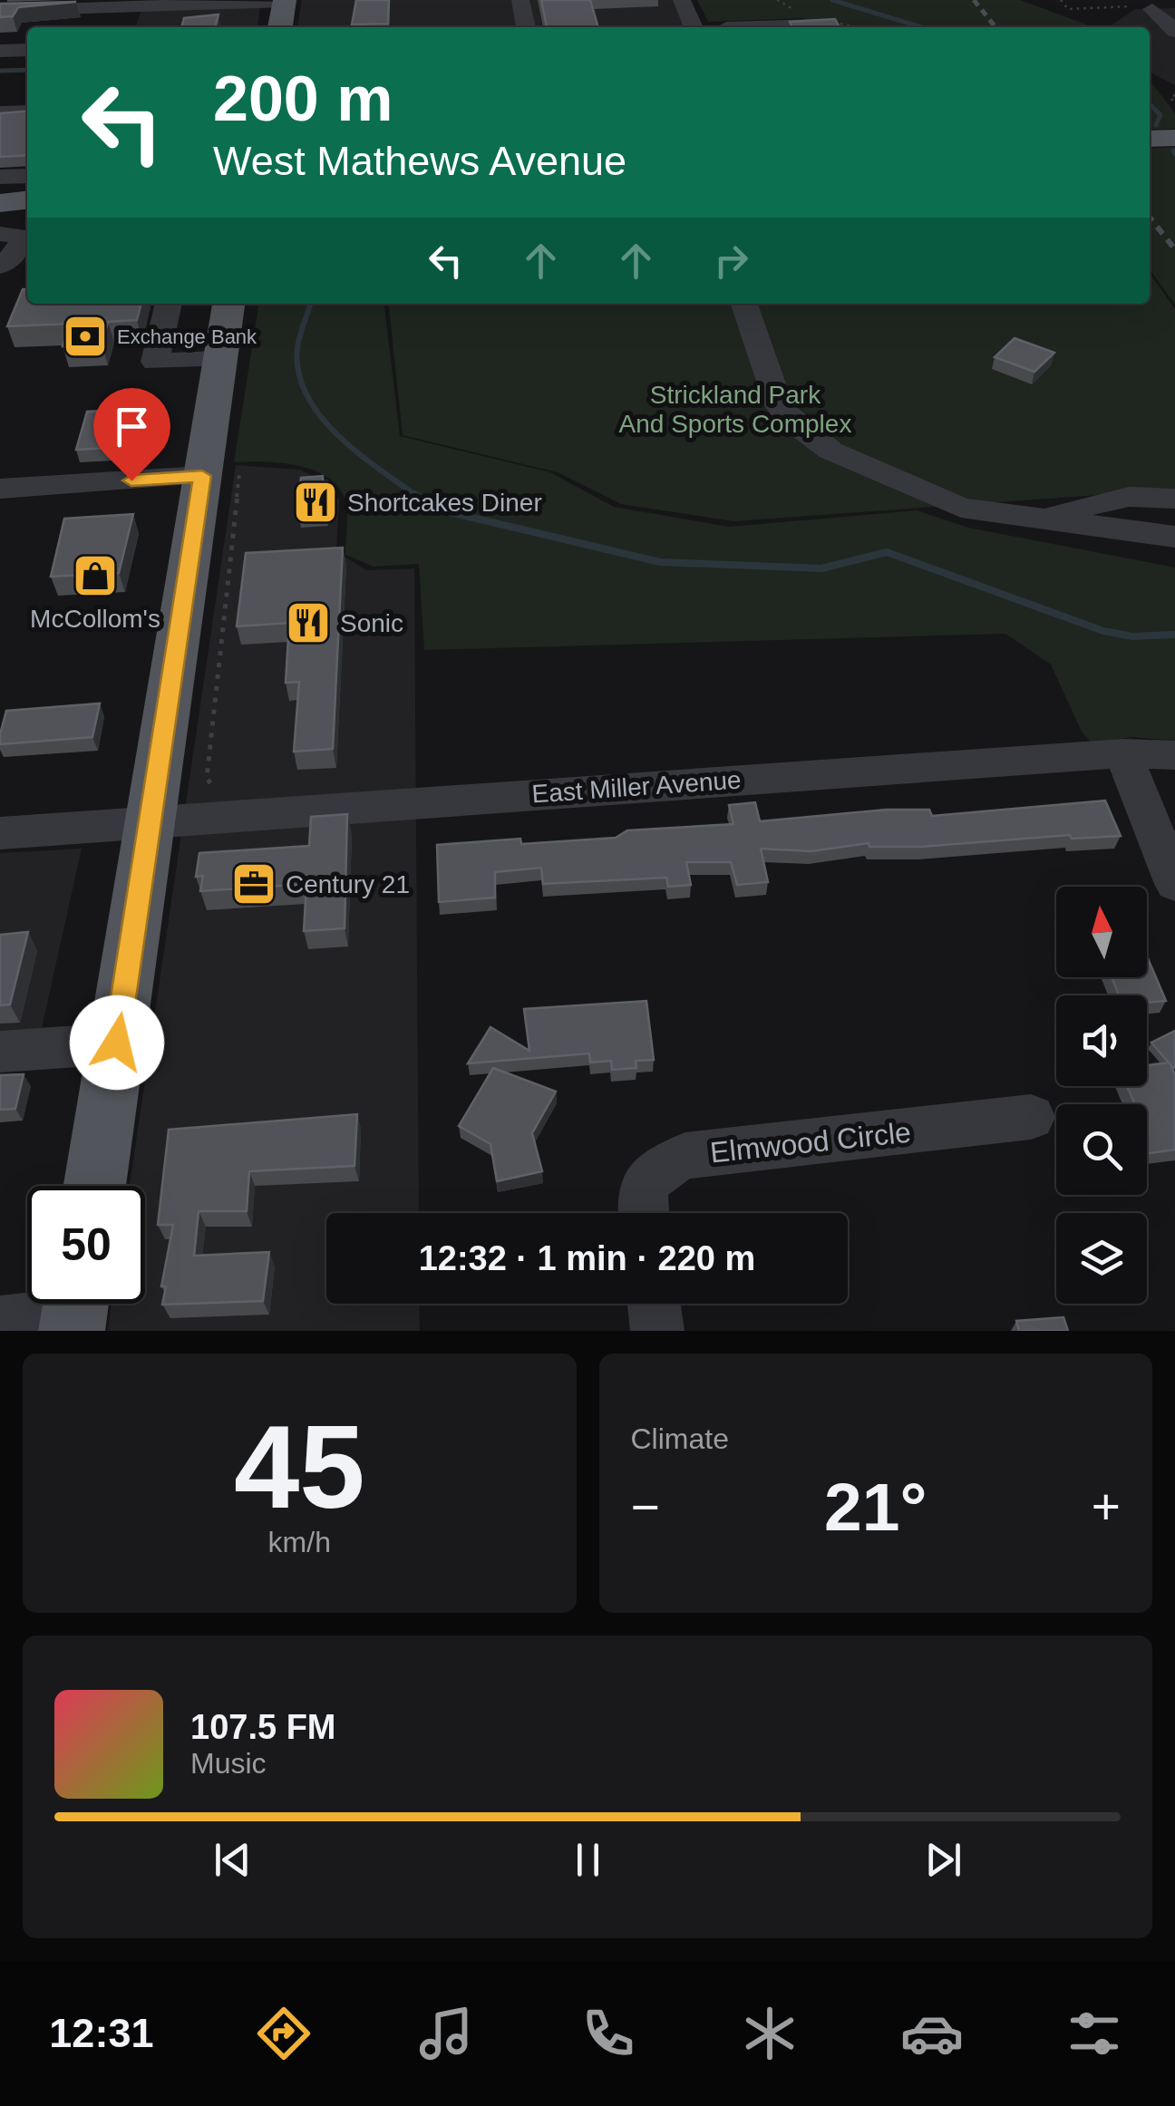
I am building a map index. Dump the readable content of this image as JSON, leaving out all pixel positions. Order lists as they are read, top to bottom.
{
  "streets": {
    "street": ["East Miller Avenue", "Elmwood Circle"]
  },
  "parks": ["Strickland Park And Sports Complex"],
  "places": {
    "bank": ["Exchange Bank"],
    "restaurant": ["Shortcakes Diner", "Sonic"],
    "shop": ["McCollom's"],
    "office": ["Century 21"]
  },
  "north": "top",
  "page": {
    "turn": ["200 m", "West Mathews Avenue"],
    "limit": "50",
    "trip": "12:32 · 1 min · 220 m",
    "tile": [
      ["45", "km/h"],
      "Climate"
    ],
    "heat": ["−", "21°", "+"],
    "song": ["107.5 FM", "Music"],
    "tabs": "12:31"
  }
}
